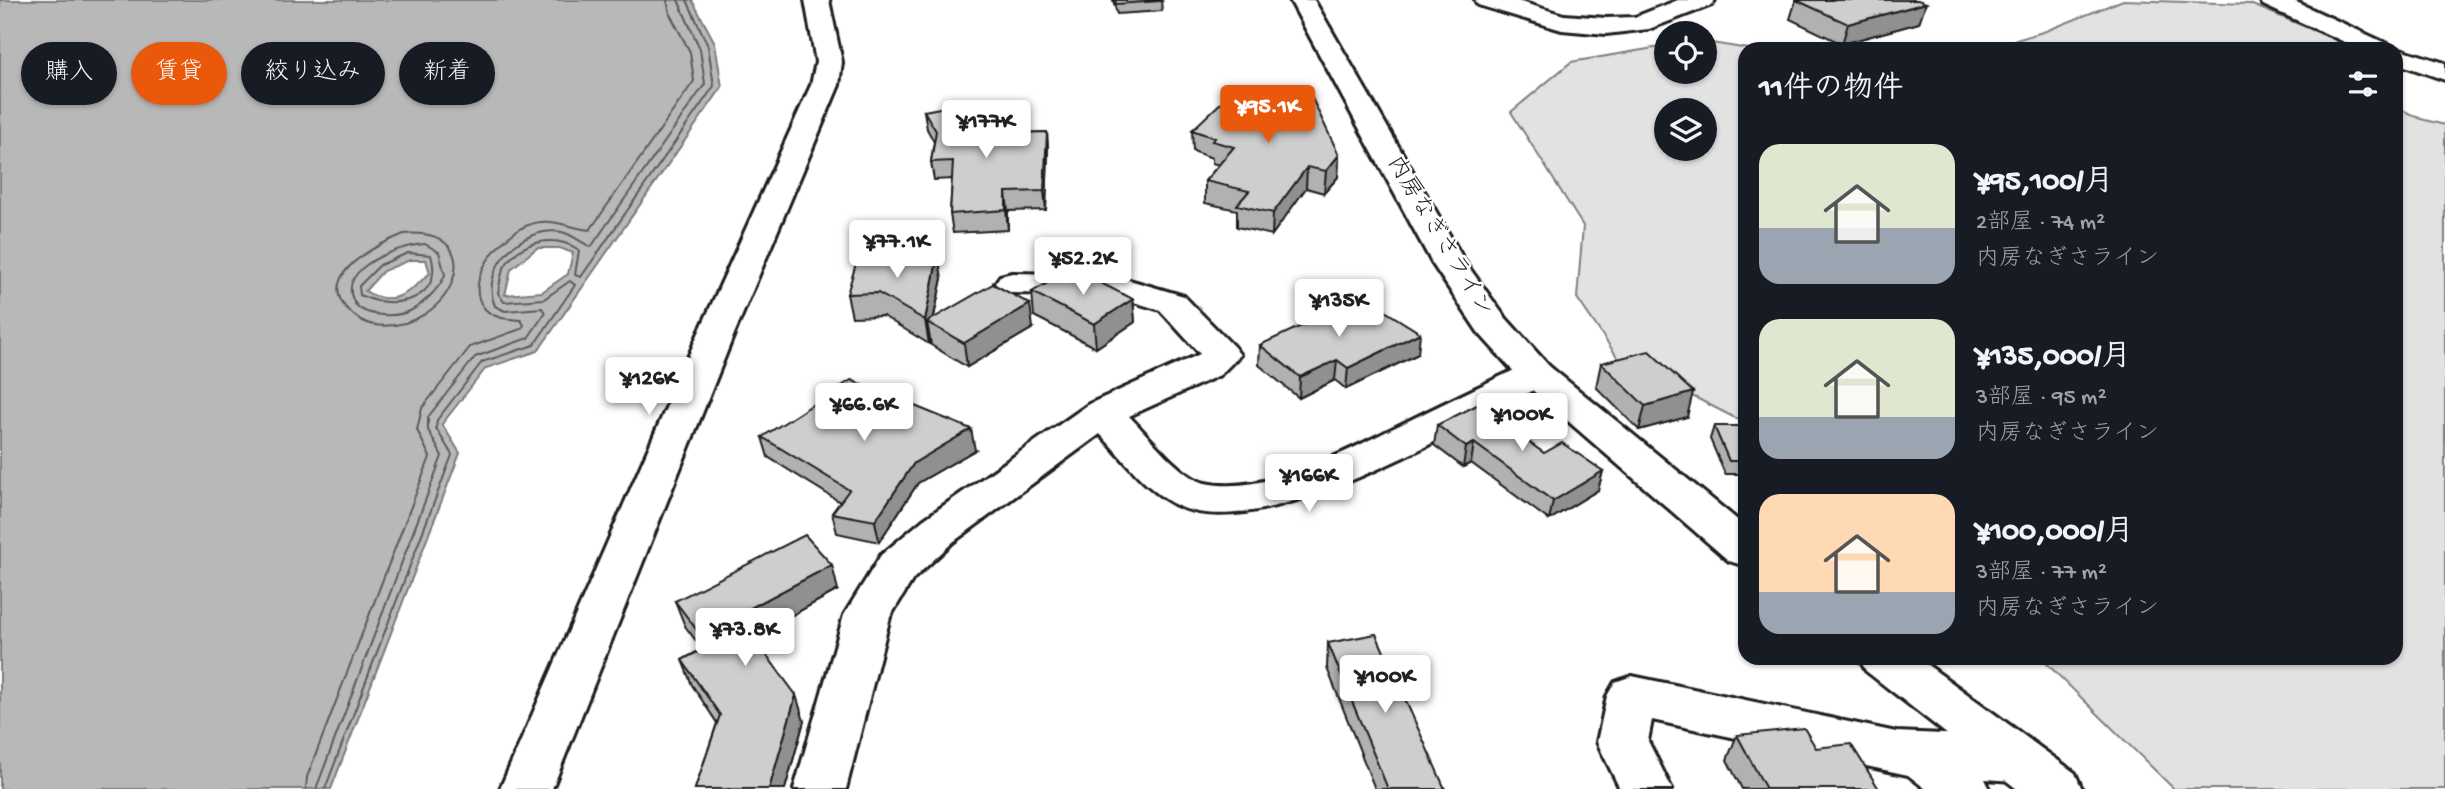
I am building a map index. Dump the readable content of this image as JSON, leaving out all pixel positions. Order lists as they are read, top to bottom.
{
  "streets": {
    "main road": ["内房なぎさライン"]
  },
  "page": {
    "chip": [
      "購入",
      "賃貸",
      "絞り込み",
      "新着"
    ],
    "heading": "11件の物件",
    "price": [
      "¥95.1K",
      "¥177K",
      "¥77.1K",
      "¥52.2K",
      "¥135K",
      "¥126K",
      "¥66.6K",
      "¥100K",
      "¥166K",
      "¥73.8K",
      "¥100K"
    ],
    "list": [
      {
        "name": "¥95,100/月",
        "note": "2部屋 · 74 m² · 内房なぎさライン"
      },
      {
        "name": "¥135,000/月",
        "note": "3部屋 · 95 m² · 内房なぎさライン"
      },
      {
        "name": "¥100,000/月",
        "note": "3部屋 · 77 m² · 内房なぎさライン"
      }
    ]
  }
}
